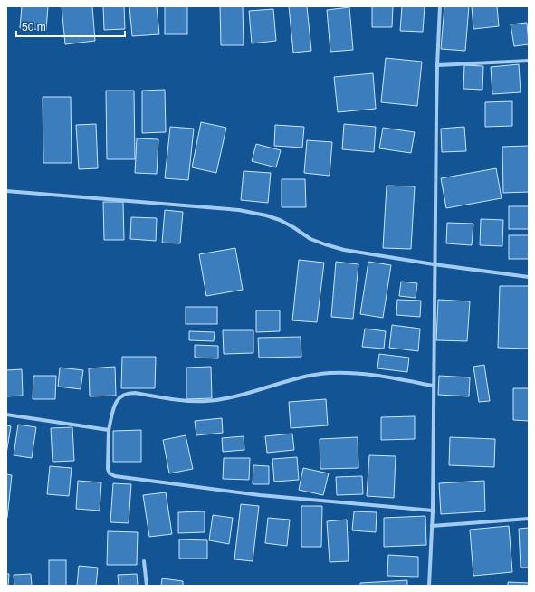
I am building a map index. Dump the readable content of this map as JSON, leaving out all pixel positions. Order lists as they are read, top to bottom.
{
  "scale_bar": "50 m"
}
